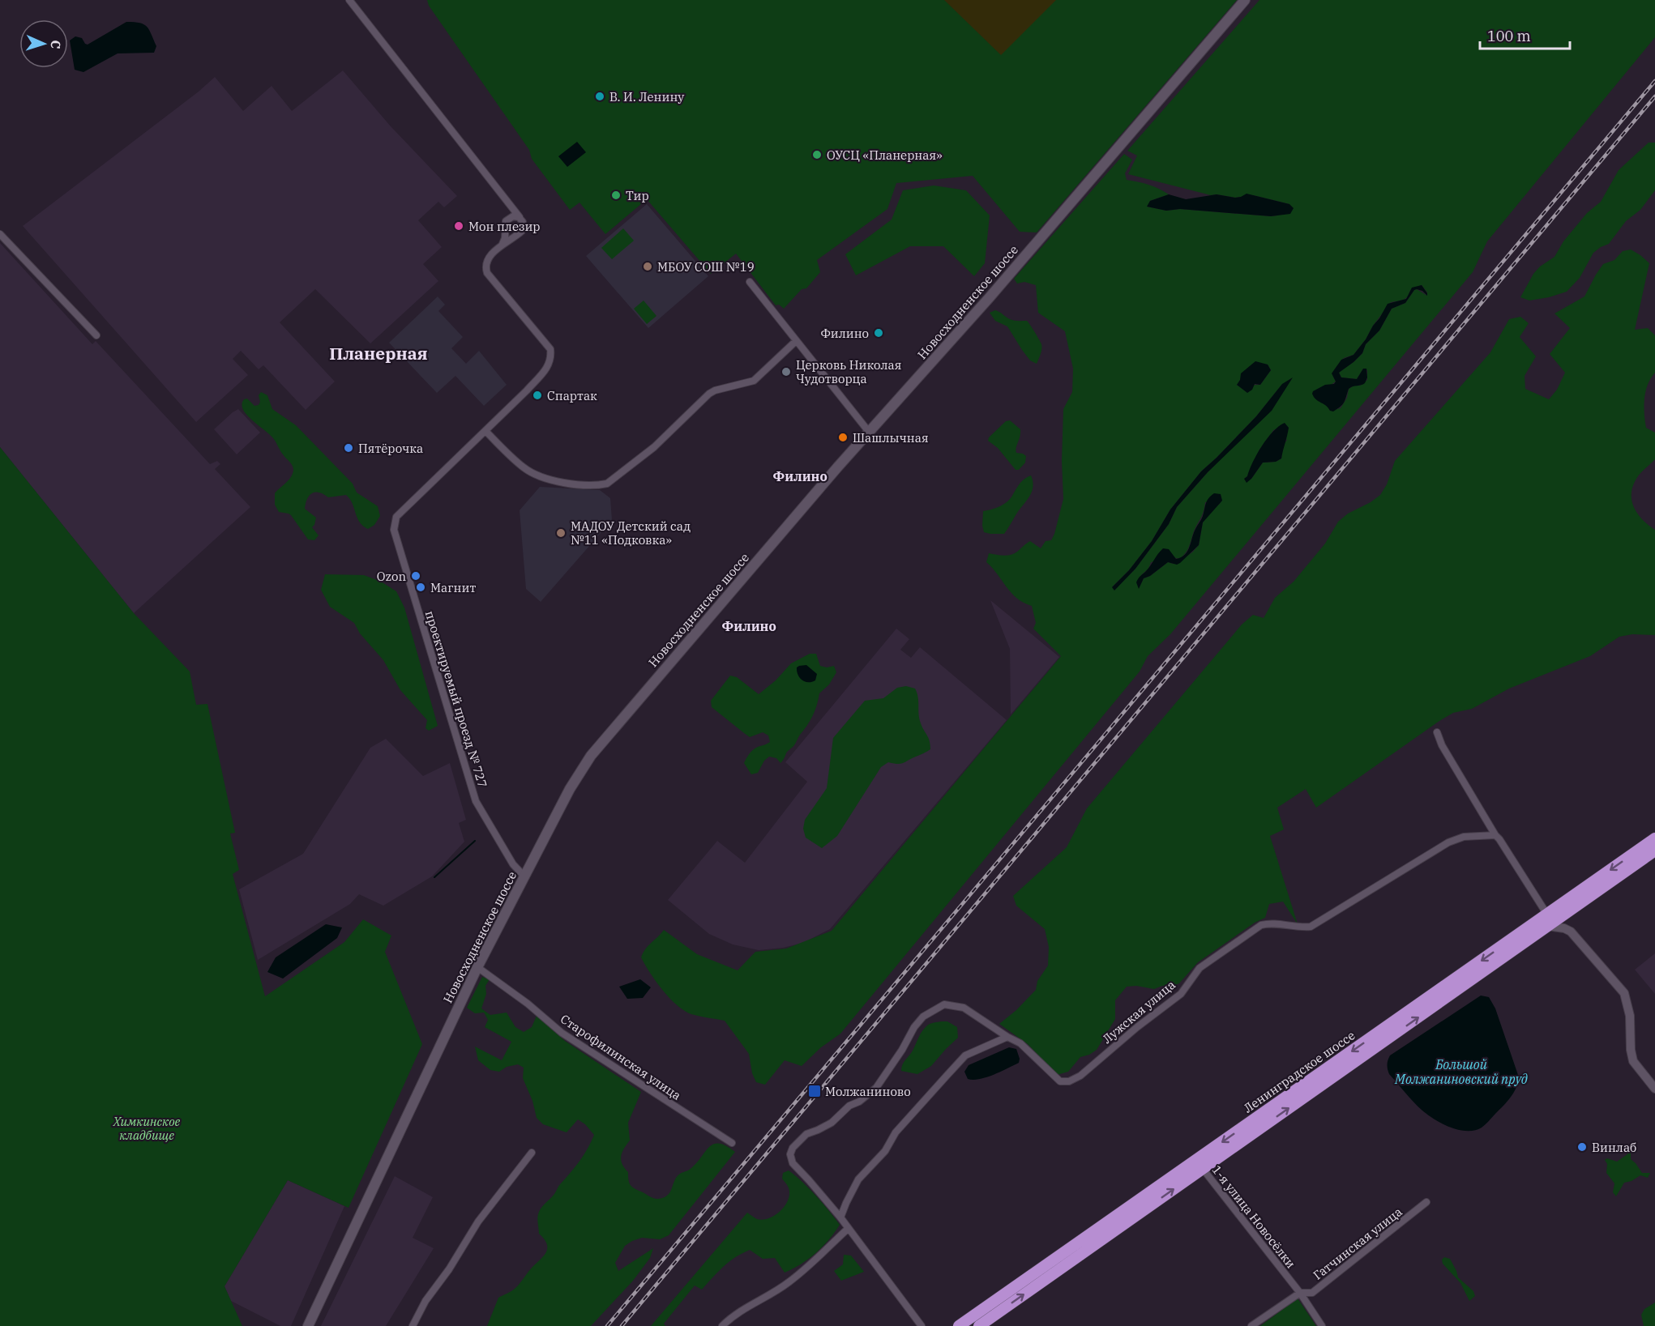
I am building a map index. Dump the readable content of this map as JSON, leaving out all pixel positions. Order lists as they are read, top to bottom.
{
  "streets": {
    "highway": ["Ленинградское шоссе"],
    "main road": ["Новосходненское шоссе"],
    "street": [
      "проектируемый проезд № 727",
      "Лужская улица",
      "Старофилинская улица",
      "1-я улица Новосёлки",
      "Гатчинская улица"
    ]
  },
  "crossings": [
    ["Новосходненское шоссе", "проектируемый проезд № 727"],
    ["Новосходненское шоссе", "Старофилинская улица"],
    ["Ленинградское шоссе", "1-я улица Новосёлки"],
    ["1-я улица Новосёлки", "Гатчинская улица"]
  ],
  "districts": ["Планерная", "Филино", "Филино"],
  "water": ["Большой Молжаниновский пруд"],
  "parks": ["Химкинское кладбище"],
  "places": {
    "other": [
      "В. И. Ленину",
      "ОУСЦ «Планерная»",
      "Тир",
      "Мон плезир",
      "МБОУ СОШ №19",
      "Филино",
      "Церковь Николая Чудотворца",
      "Спартак",
      "Шашлычная",
      "Пятёрочка",
      "МАДОУ Детский сад №11 «Подковка»",
      "Ozon",
      "Магнит",
      "Винлаб"
    ],
    "transit": ["Молжаниново"]
  },
  "scale_bar": "100 m",
  "north": "right"
}
